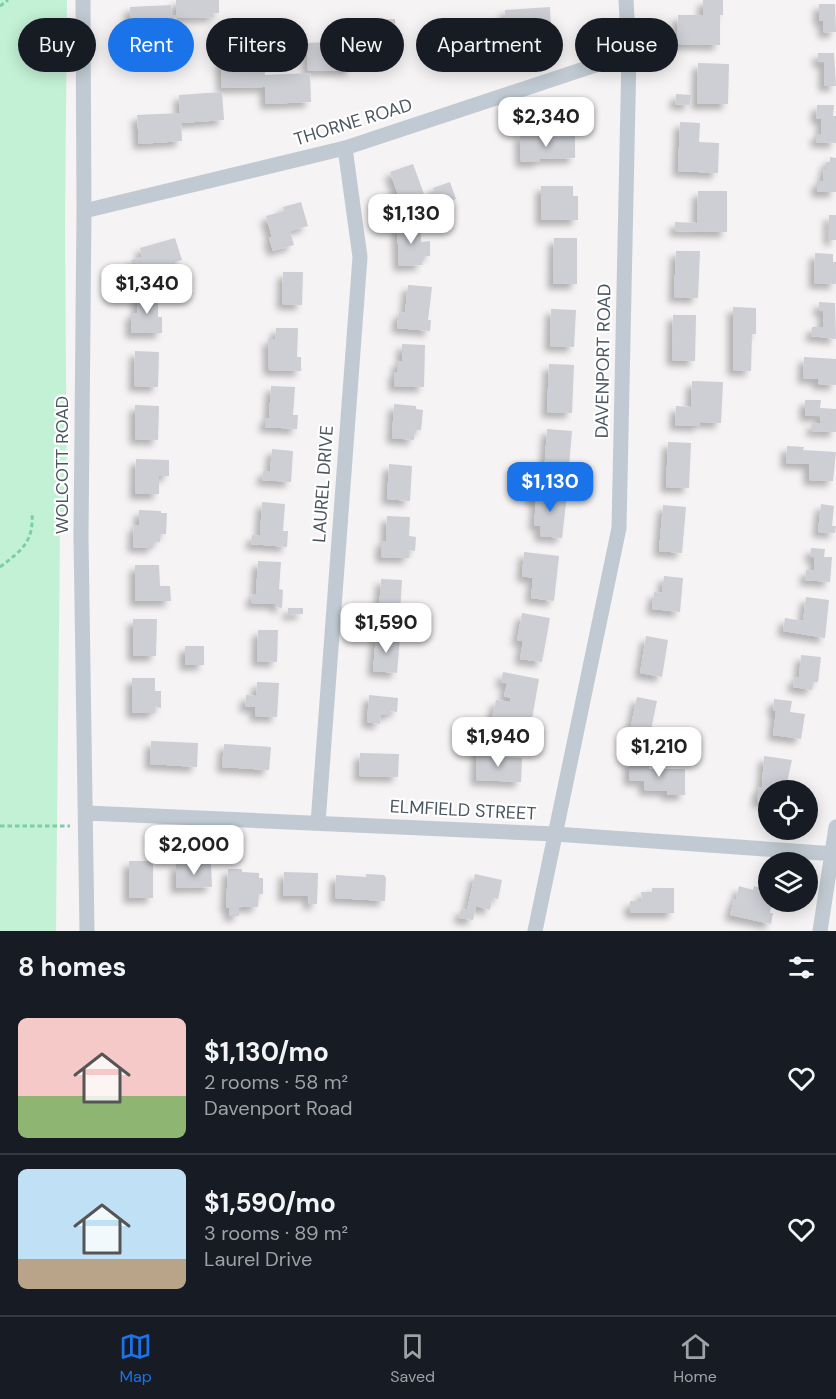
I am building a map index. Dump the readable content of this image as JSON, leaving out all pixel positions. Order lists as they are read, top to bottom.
{
  "streets": {
    "street": [
      "THORNE ROAD",
      "DAVENPORT ROAD",
      "WOLCOTT ROAD",
      "LAUREL DRIVE",
      "ELMFIELD STREET"
    ]
  },
  "crossings": [
    ["THORNE ROAD", "WOLCOTT ROAD"],
    ["THORNE ROAD", "LAUREL DRIVE"],
    ["DAVENPORT ROAD", "ELMFIELD STREET"],
    ["WOLCOTT ROAD", "ELMFIELD STREET"],
    ["LAUREL DRIVE", "ELMFIELD STREET"]
  ],
  "page": {
    "chip": [
      "Buy",
      "Rent",
      "Filters",
      "New",
      "Apartment",
      "House"
    ],
    "price": [
      "$2,340",
      "$1,130",
      "$1,340",
      "$1,130",
      "$1,590",
      "$1,940",
      "$1,210",
      "$2,000"
    ],
    "heading": "8 homes",
    "list": [
      {
        "name": "$1,130/mo",
        "note": "2 rooms · 58 m² · Davenport Road"
      },
      {
        "name": "$1,590/mo",
        "note": "3 rooms · 89 m² · Laurel Drive"
      }
    ],
    "tabs": ["Map", "Saved", "Home"]
  }
}
